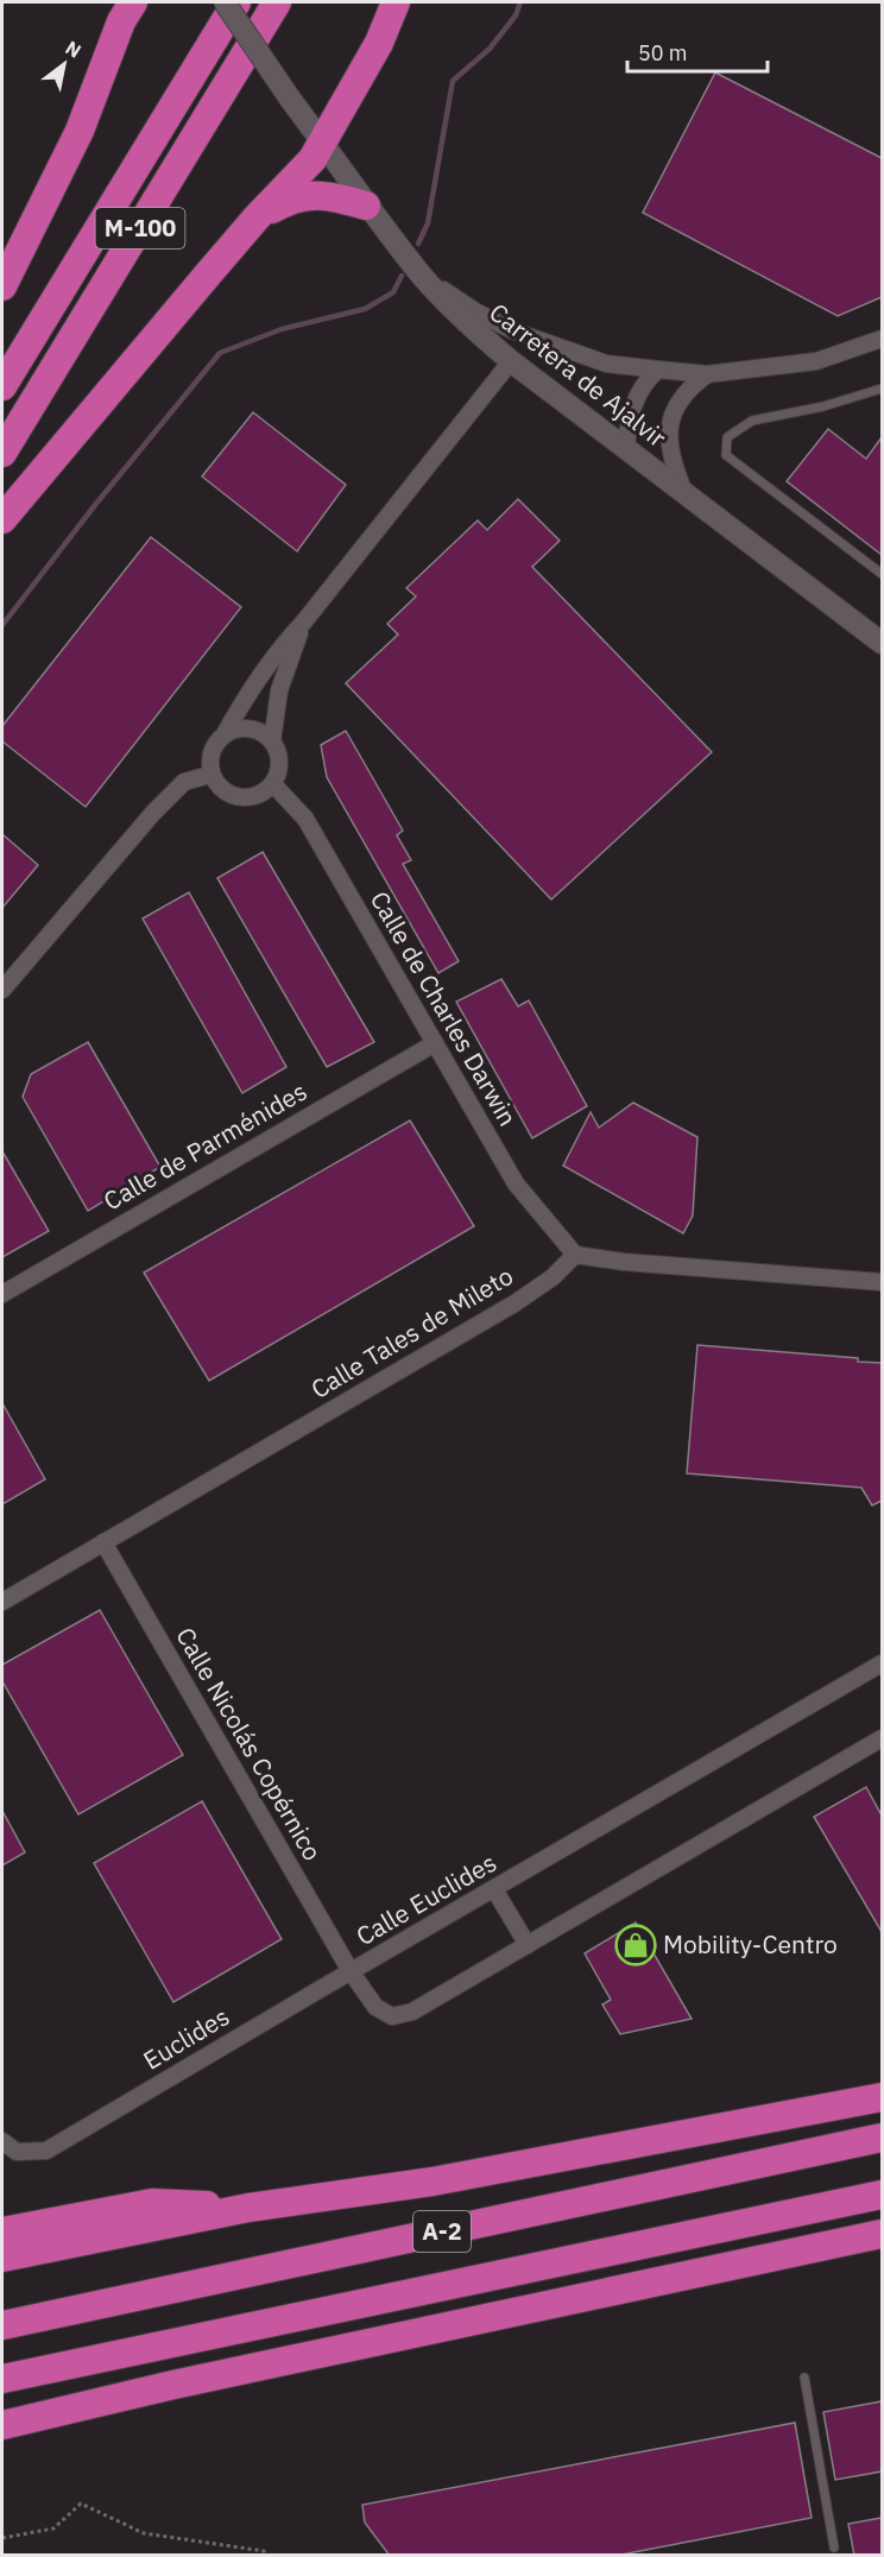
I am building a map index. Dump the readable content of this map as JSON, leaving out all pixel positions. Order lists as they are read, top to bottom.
{
  "streets": {
    "highway": ["M-100", "A-2"],
    "street": [
      "Carretera de Ajalvir",
      "Calle de Charles Darwin",
      "Calle de Parménides",
      "Calle Tales de Mileto",
      "Calle Nicolás Copérnico",
      "Calle Euclides",
      "Euclides"
    ]
  },
  "crossings": [
    ["Calle de Charles Darwin", "Calle de Parménides"],
    ["Calle de Charles Darwin", "Calle Tales de Mileto"],
    ["Calle Tales de Mileto", "Calle Nicolás Copérnico"],
    ["Calle Nicolás Copérnico", "Calle Euclides"],
    ["Calle Nicolás Copérnico", "Euclides"],
    ["Calle Euclides", "Euclides"]
  ],
  "places": {
    "shop": ["Mobility-Centro"]
  },
  "scale_bar": "50 m",
  "north": "top right"
}
